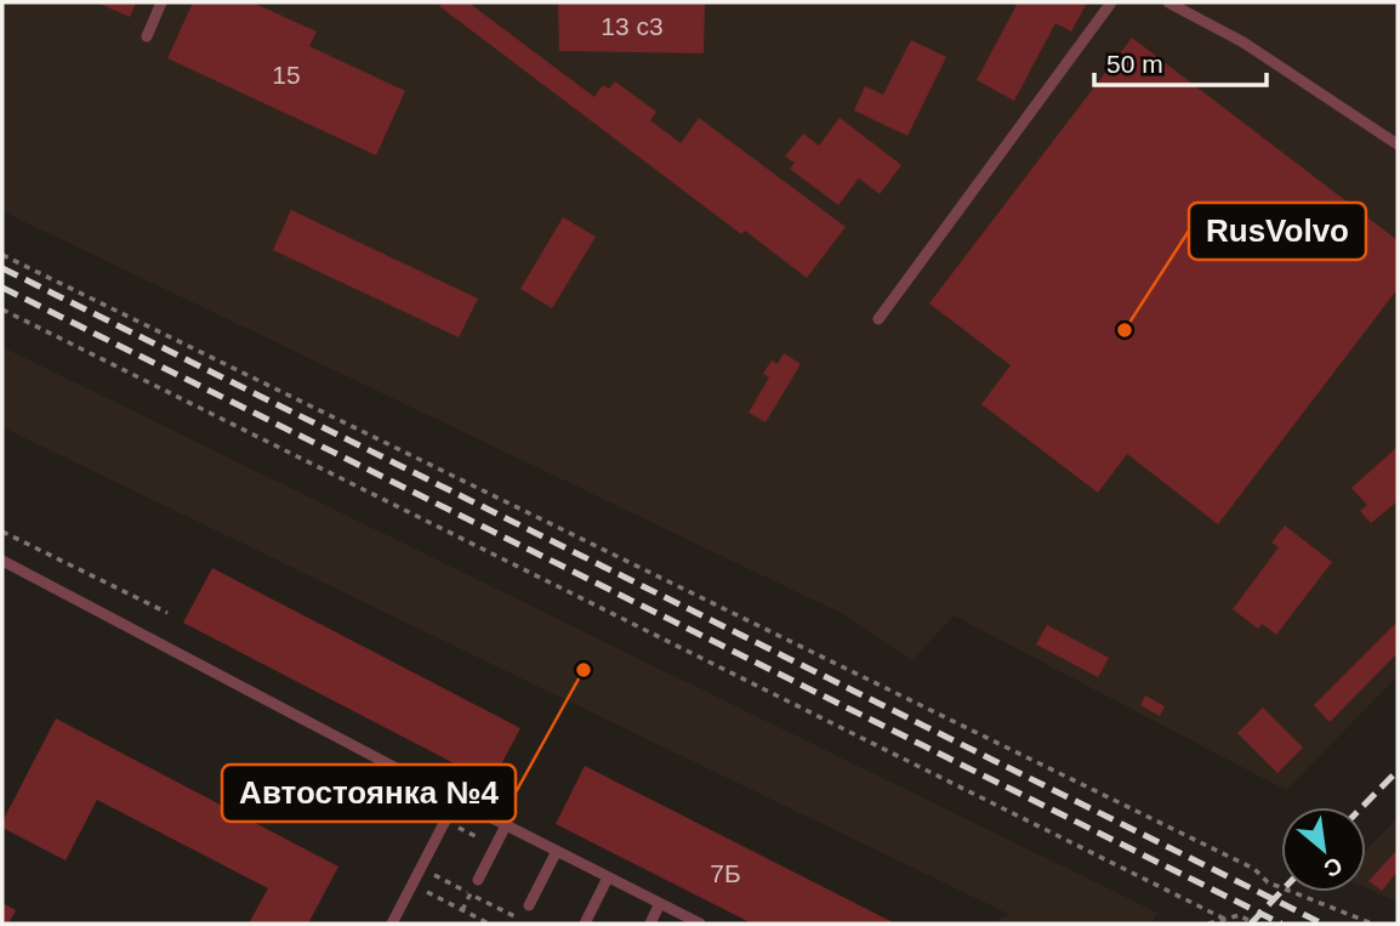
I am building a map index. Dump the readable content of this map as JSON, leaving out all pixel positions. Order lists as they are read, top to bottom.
{
  "places": ["RusVolvo", "Автостоянка №4"],
  "house_numbers": ["13 с3", "15", "7Б"],
  "scale_bar": "50 m",
  "north": "bottom right"
}
